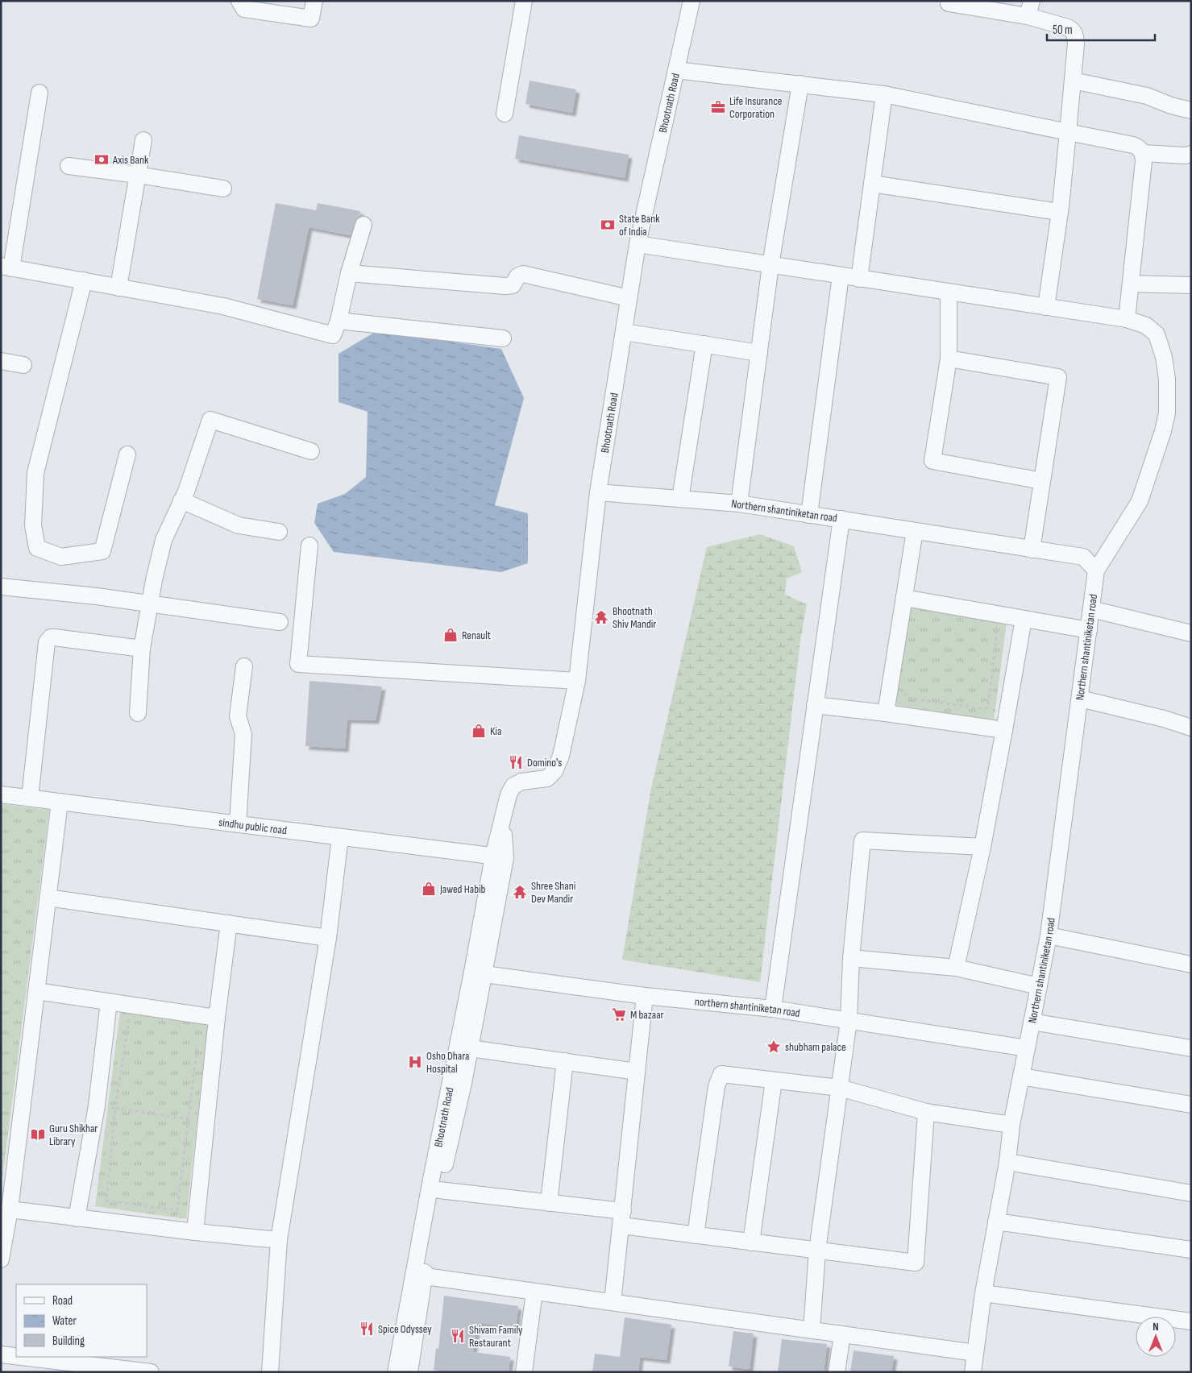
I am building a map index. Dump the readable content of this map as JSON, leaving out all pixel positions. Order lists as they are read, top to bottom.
{
  "streets": {
    "street": [
      "Bhootnath Road",
      "Northern shantiniketan road",
      "sindhu public road",
      "northern shantiniketan road"
    ]
  },
  "crossings": [
    ["Bhootnath Road", "Northern shantiniketan road"],
    ["Bhootnath Road", "sindhu public road"],
    ["Bhootnath Road", "northern shantiniketan road"]
  ],
  "places": {
    "office": ["Life Insurance Corporation"],
    "bank": ["Axis Bank", "State Bank of India"],
    "temple": ["Bhootnath Shiv Mandir", "Shree Shani Dev Mandir"],
    "shop": ["Renault", "Kia", "Jawed Habib"],
    "restaurant": ["Domino's", "Spice Odyssey", "Shivam Family Restaurant"],
    "supermarket": ["M bazaar"],
    "place": ["shubham palace"],
    "hospital": ["Osho Dhara Hospital"],
    "library": ["Guru Shikhar Library"]
  },
  "legend": ["Road", "Water", "Building"],
  "scale_bar": "50 m",
  "north": "top"
}
